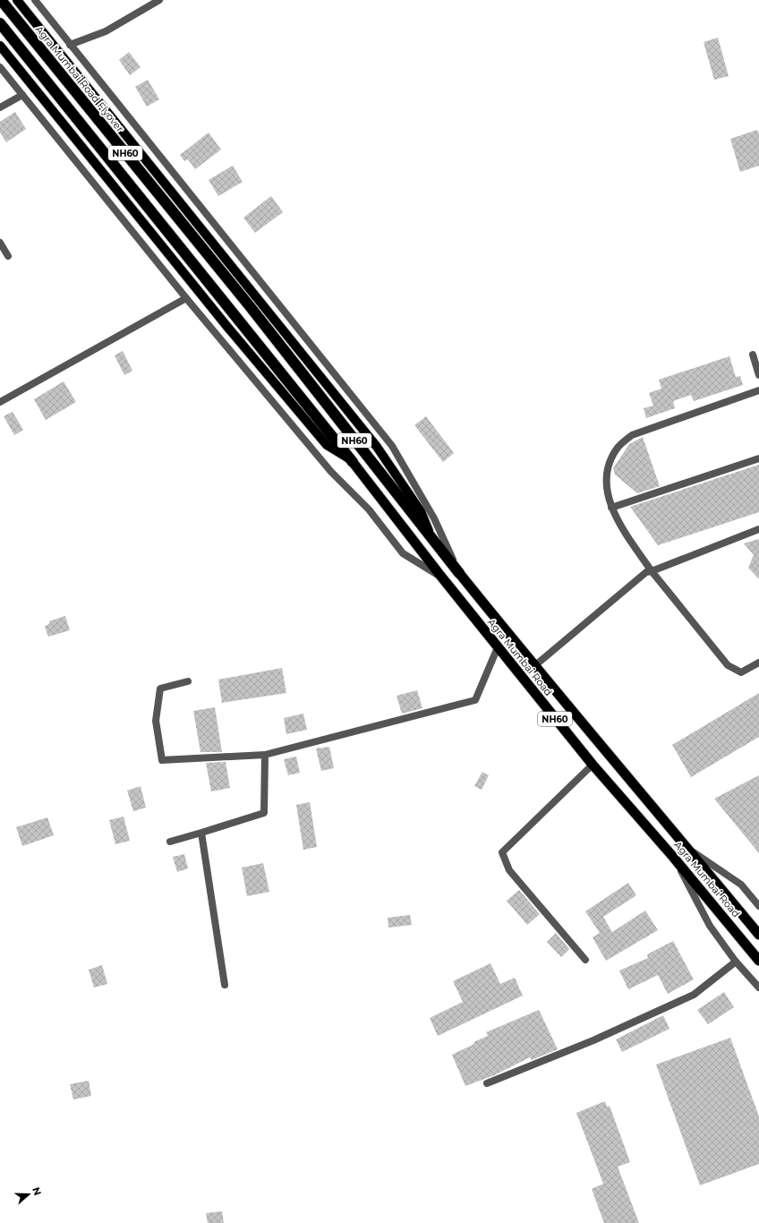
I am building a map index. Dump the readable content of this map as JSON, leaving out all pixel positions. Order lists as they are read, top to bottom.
{
  "streets": {
    "highway": ["Agra Mumbai Road Flyover", "NH60", "Agra Mumbai Road"]
  },
  "crossings": [
    ["Agra Mumbai Road Flyover", "NH60"],
    ["NH60", "Agra Mumbai Road"]
  ],
  "north": "right"
}
